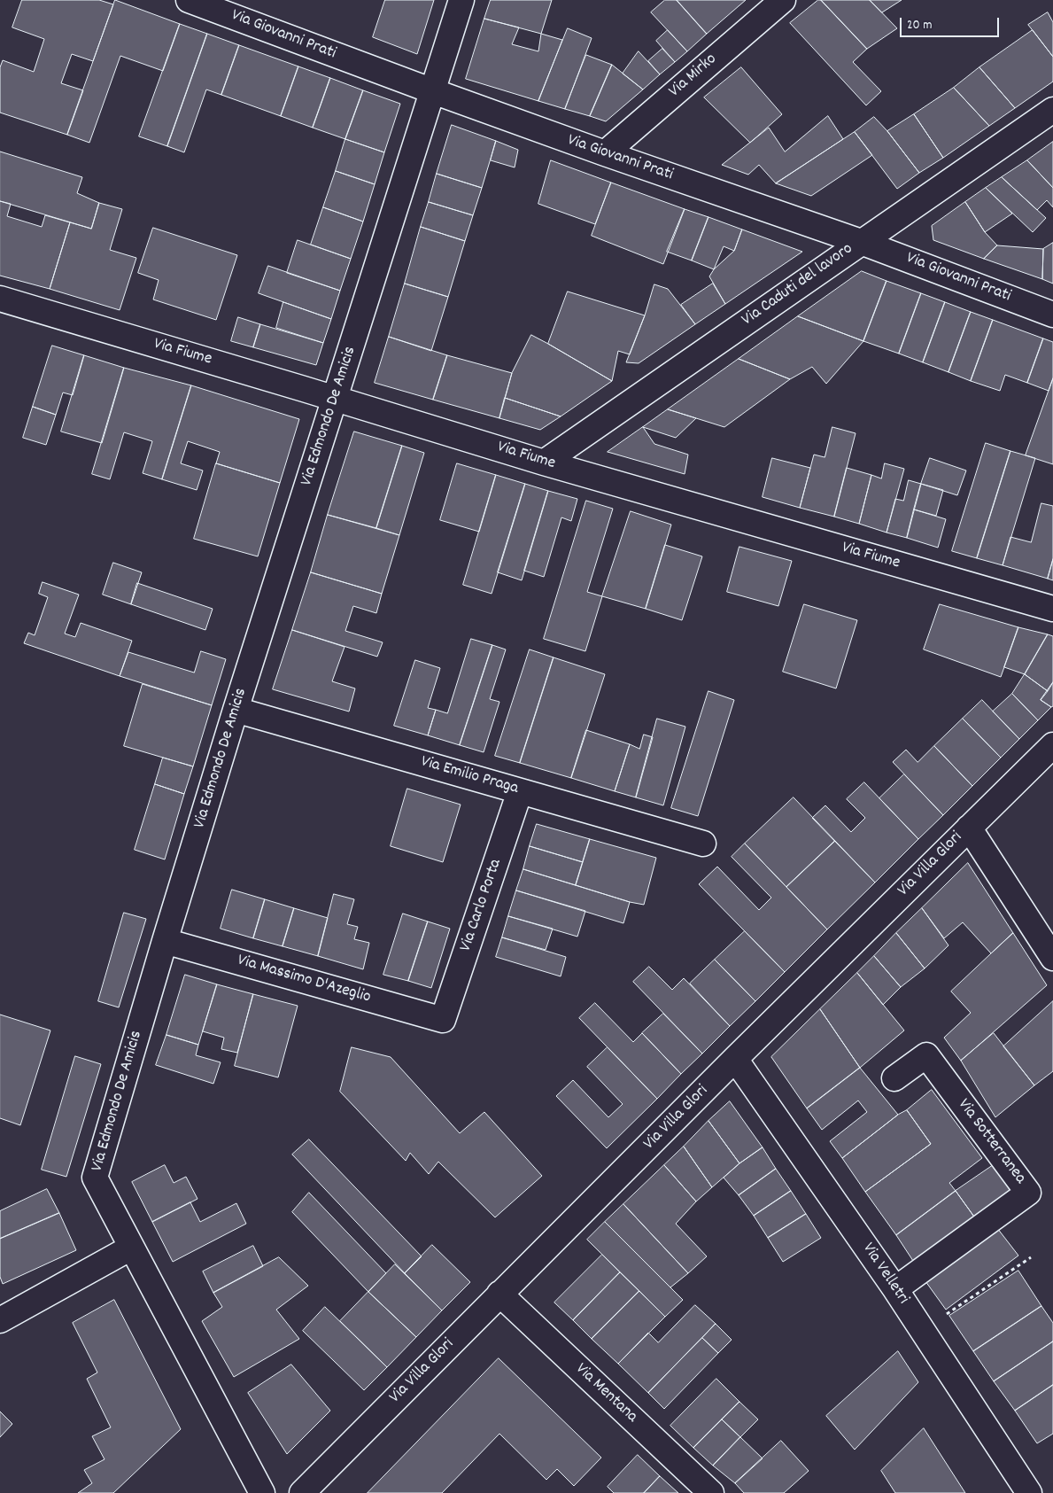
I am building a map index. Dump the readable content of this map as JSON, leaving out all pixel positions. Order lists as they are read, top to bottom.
{
  "streets": {
    "street": [
      "Via Giovanni Prati",
      "Via Mirko",
      "Via Caduti del lavoro",
      "Via Fiume",
      "Via Edmondo De Amicis",
      "Via Emilio Praga",
      "Via Villa Glori",
      "Via Carlo Porta",
      "Via Massimo D'Azeglio",
      "Via Sotterranea",
      "Via Velletri",
      "Via Mentana"
    ]
  },
  "crossings": [
    ["Via Giovanni Prati", "Via Mirko"],
    ["Via Giovanni Prati", "Via Caduti del lavoro"],
    ["Via Giovanni Prati", "Via Edmondo De Amicis"],
    ["Via Caduti del lavoro", "Via Fiume"],
    ["Via Fiume", "Via Edmondo De Amicis"],
    ["Via Edmondo De Amicis", "Via Emilio Praga"],
    ["Via Edmondo De Amicis", "Via Massimo D'Azeglio"],
    ["Via Emilio Praga", "Via Carlo Porta"],
    ["Via Villa Glori", "Via Velletri"],
    ["Via Villa Glori", "Via Mentana"],
    ["Via Carlo Porta", "Via Massimo D'Azeglio"],
    ["Via Sotterranea", "Via Velletri"]
  ],
  "scale_bar": "20 m"
}
